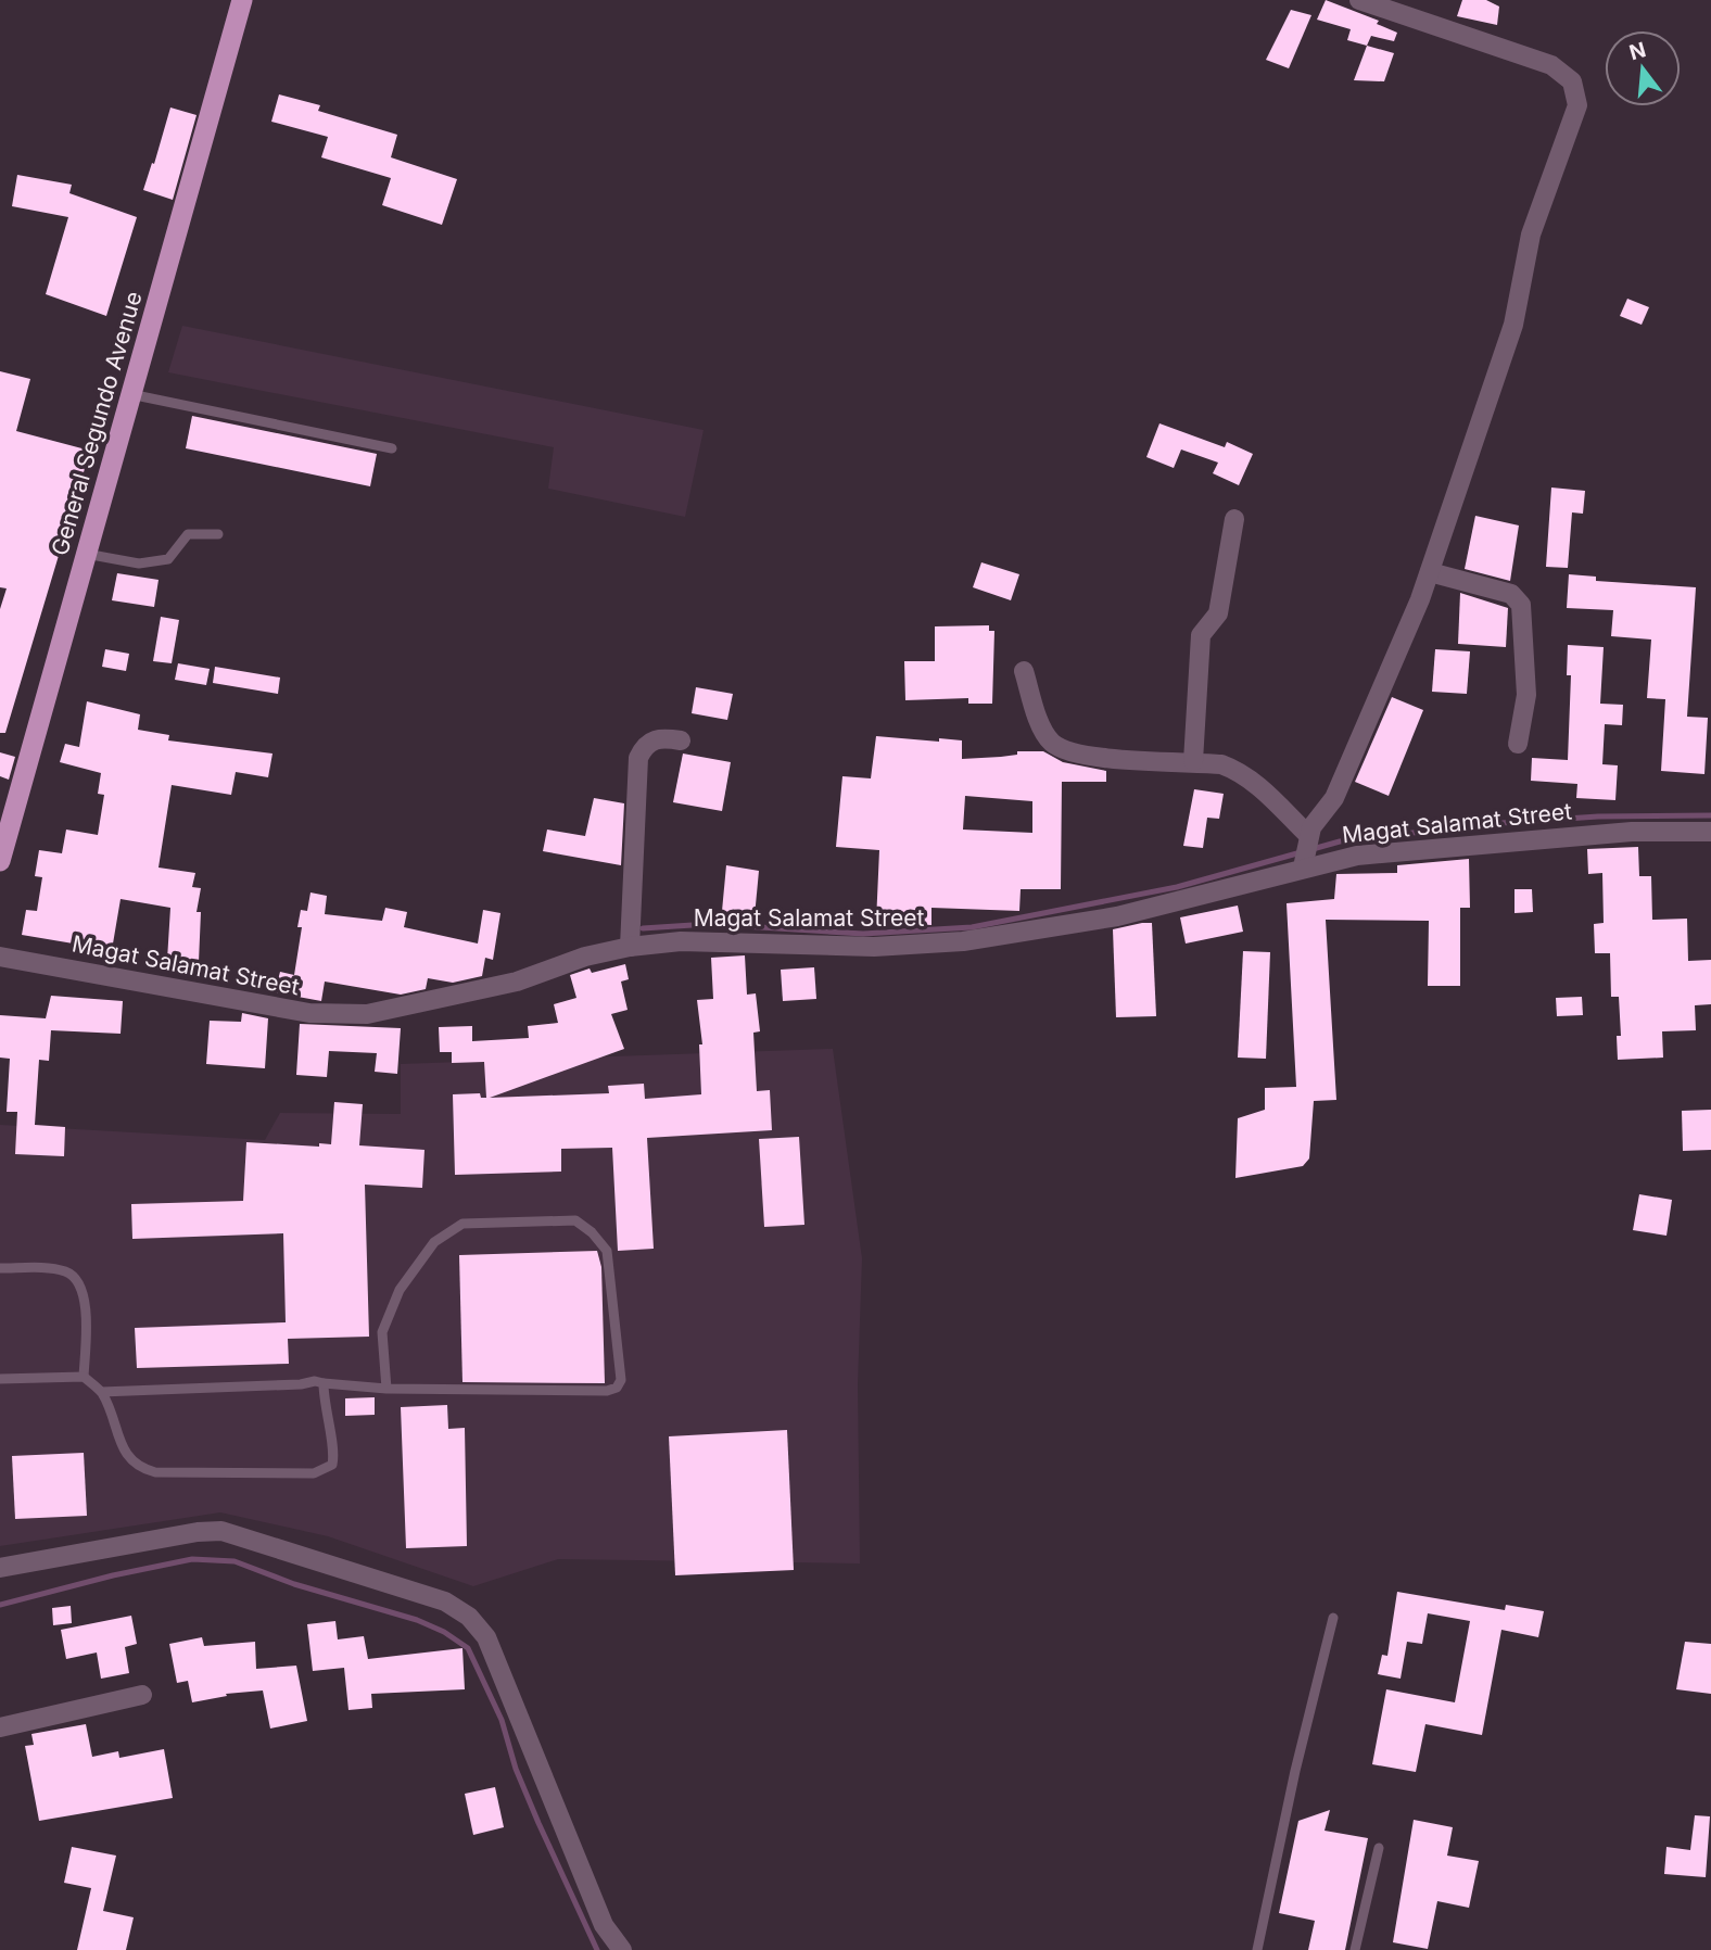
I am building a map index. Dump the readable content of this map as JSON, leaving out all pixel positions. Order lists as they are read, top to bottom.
{
  "streets": {
    "highway": ["General Segundo Avenue"],
    "street": ["Magat Salamat Street"]
  },
  "north": "top"
}
